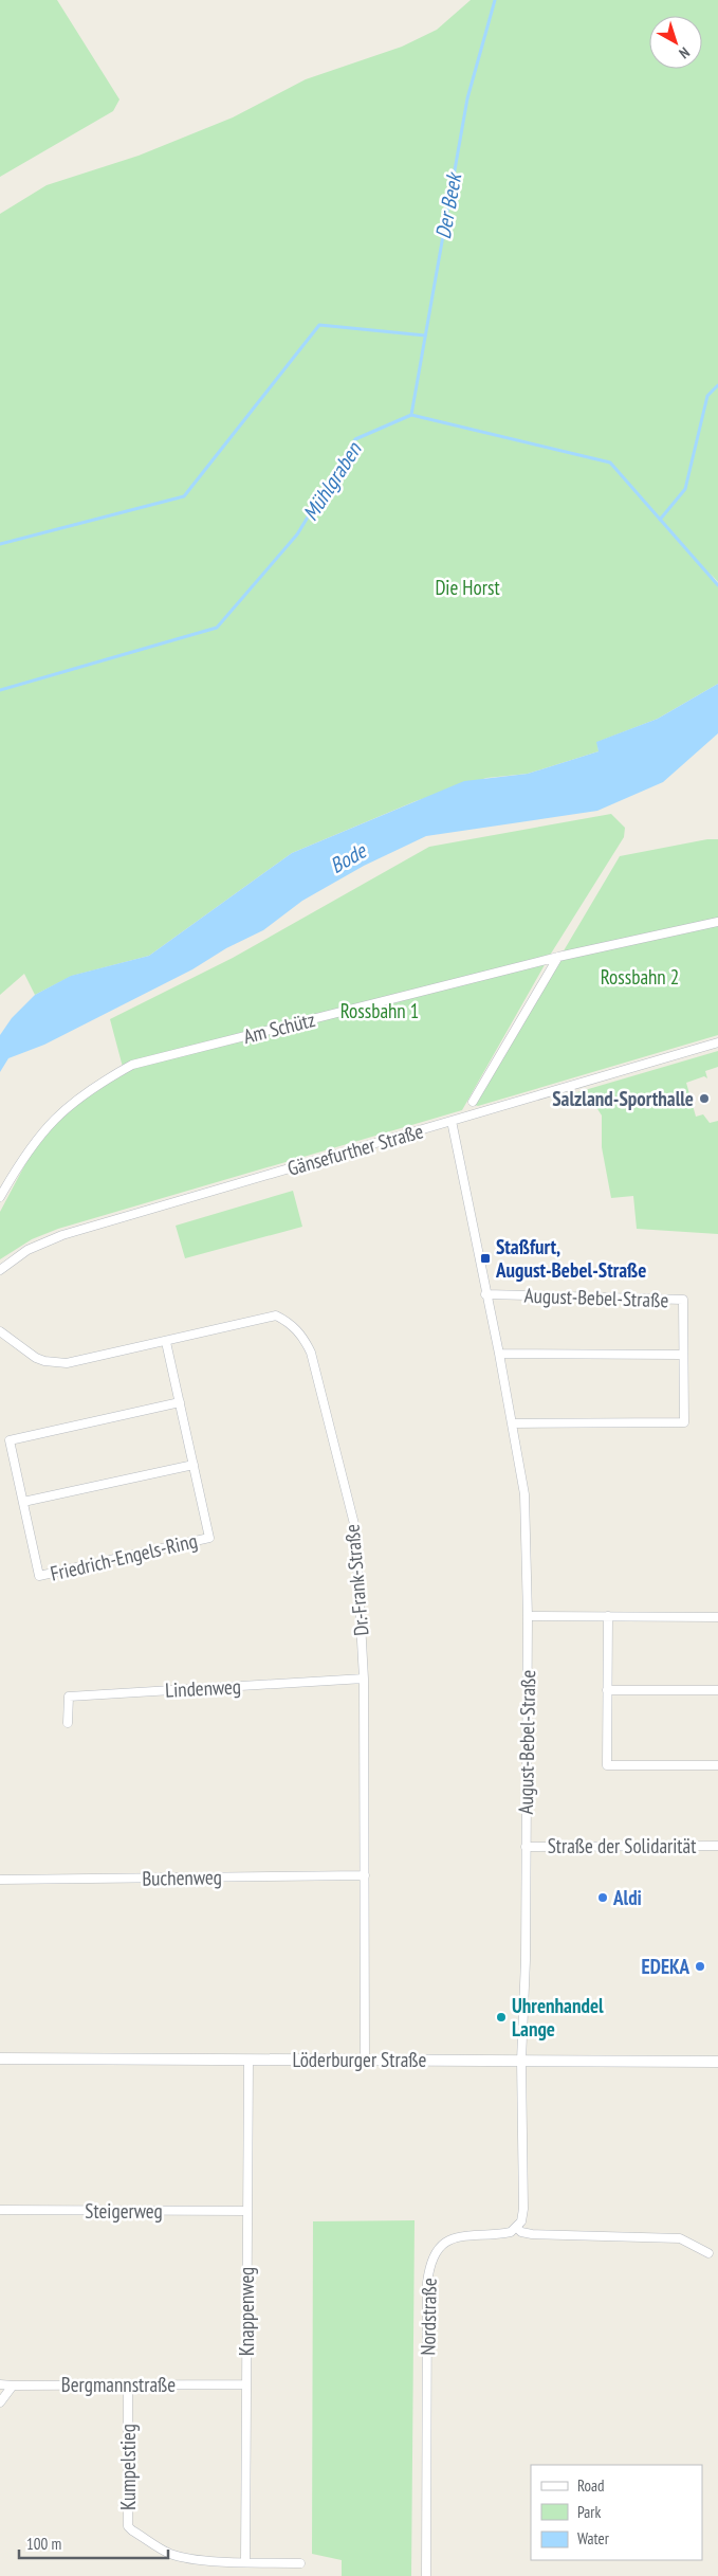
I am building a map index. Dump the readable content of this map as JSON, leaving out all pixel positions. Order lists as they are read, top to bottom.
{
  "streets": {
    "street": [
      "Am Schütz",
      "Gänsefurther Straße",
      "August-Bebel-Straße",
      "Friedrich-Engels-Ring",
      "Dr.-Frank-Straße",
      "Lindenweg",
      "Straße der Solidarität",
      "Buchenweg",
      "Löderburger Straße",
      "Steigerweg",
      "Knappenweg",
      "Nordstraße",
      "Bergmannstraße",
      "Kumpelstieg"
    ]
  },
  "crossings": [
    ["Gänsefurther Straße", "August-Bebel-Straße"],
    ["August-Bebel-Straße", "Straße der Solidarität"],
    ["August-Bebel-Straße", "Löderburger Straße"],
    ["Friedrich-Engels-Ring", "Dr.-Frank-Straße"],
    ["Dr.-Frank-Straße", "Lindenweg"],
    ["Dr.-Frank-Straße", "Buchenweg"],
    ["Dr.-Frank-Straße", "Löderburger Straße"],
    ["Löderburger Straße", "Knappenweg"],
    ["Steigerweg", "Knappenweg"],
    ["Knappenweg", "Bergmannstraße"],
    ["Knappenweg", "Kumpelstieg"],
    ["Bergmannstraße", "Kumpelstieg"]
  ],
  "water": ["Der Beek", "Mühlgraben", "Bode"],
  "parks": ["Die Horst", "Rossbahn 2", "Rossbahn 1"],
  "places": {
    "other": [
      "Salzland-Sporthalle",
      "Aldi",
      "EDEKA",
      "Uhrenhandel Lange"
    ],
    "transit": ["Staßfurt, August-Bebel-Straße"]
  },
  "legend": ["Road", "Park", "Water"],
  "scale_bar": "100 m",
  "north": "bottom right"
}
